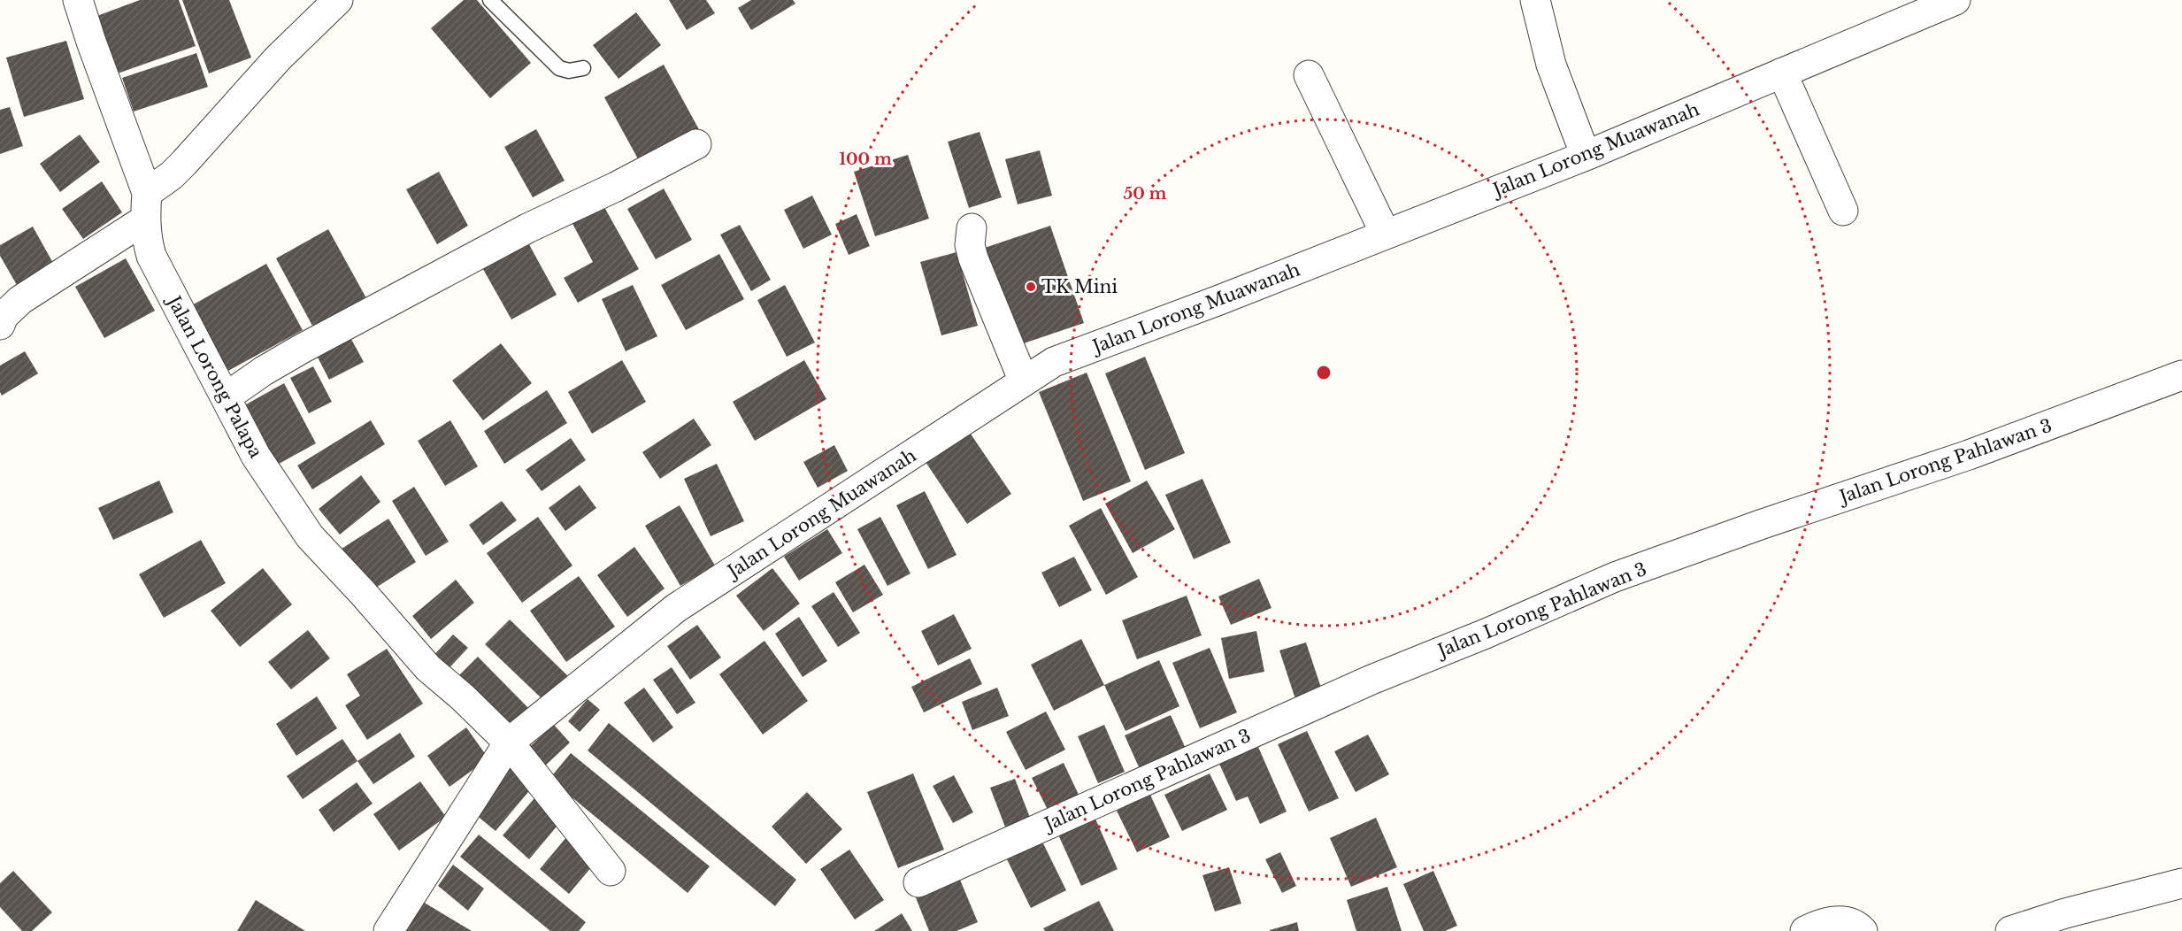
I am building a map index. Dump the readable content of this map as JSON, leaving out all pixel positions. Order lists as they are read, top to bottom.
{
  "streets": {
    "street": ["Jalan Lorong Muawanah", "Jalan Lorong Palapa", "Jalan Lorong Pahlawan 3"]
  },
  "crossings": [
    ["Jalan Lorong Muawanah", "Jalan Lorong Palapa"]
  ],
  "places": ["TK Mini"],
  "rings": ["100 m", "50 m"]
}
